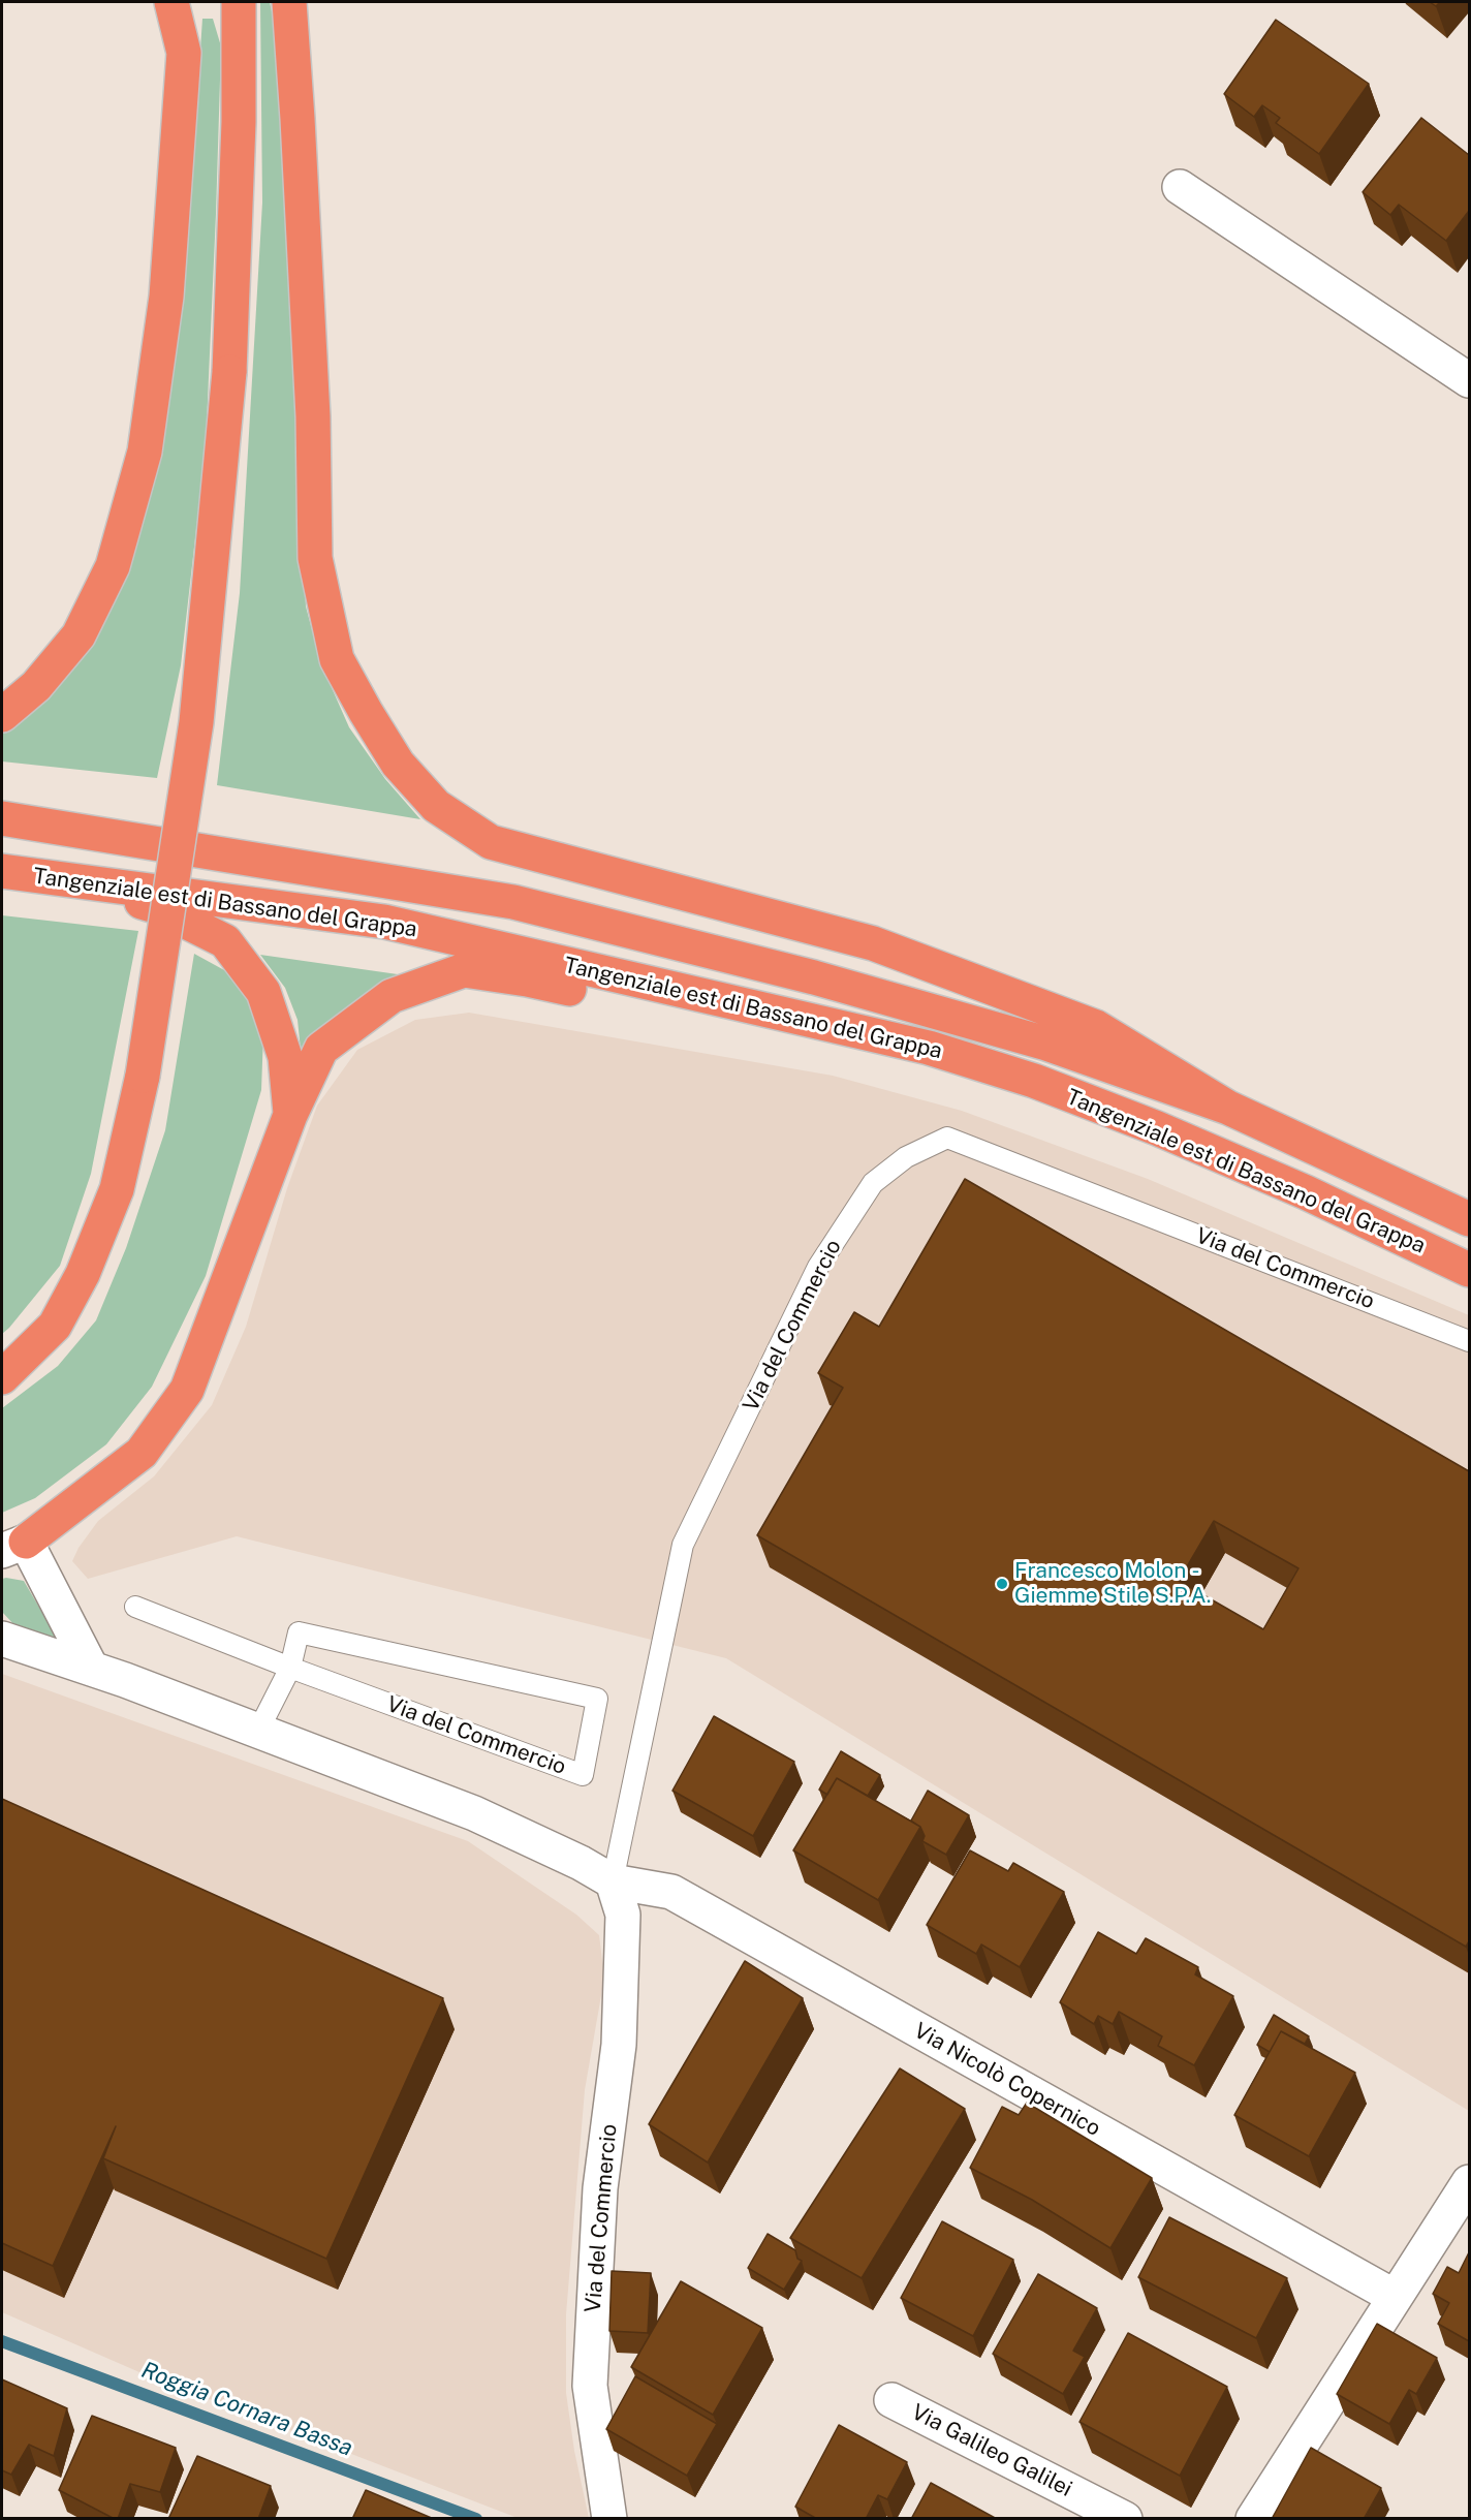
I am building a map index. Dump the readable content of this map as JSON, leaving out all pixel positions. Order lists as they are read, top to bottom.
{
  "streets": {
    "highway": ["Tangenziale est di Bassano del Grappa"],
    "street": ["Via del Commercio", "Via Nicolò Copernico", "Via Galileo Galilei"]
  },
  "crossings": [
    ["Via del Commercio", "Via Nicolò Copernico"]
  ],
  "water": ["Roggia Cornara Bassa"],
  "places": ["Francesco Molon - Giemme Stile S.P.A."]
}
